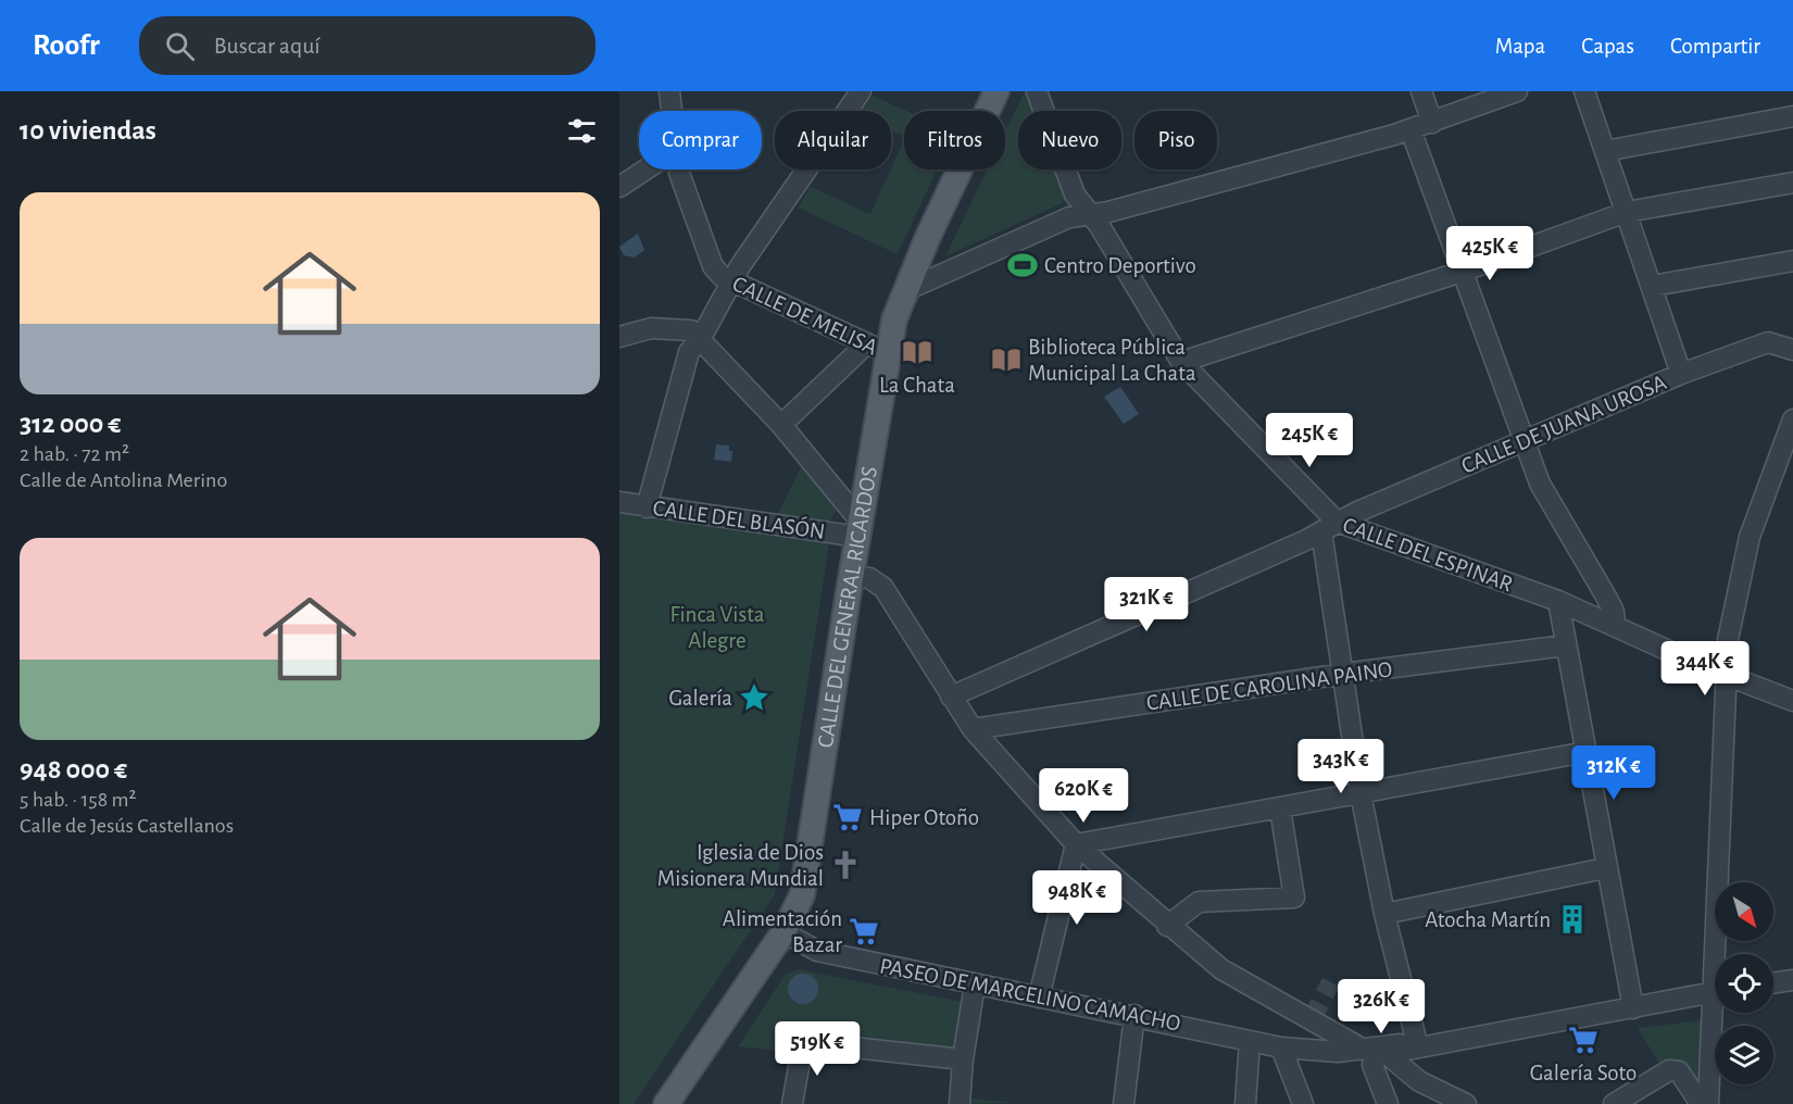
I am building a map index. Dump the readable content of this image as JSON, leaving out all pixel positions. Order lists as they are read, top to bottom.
{
  "streets": {
    "main road": ["CALLE DEL GENERAL RICARDOS"],
    "street": [
      "CALLE DE MELISA",
      "CALLE DE JUANA UROSA",
      "CALLE DEL BLASÓN",
      "CALLE DEL ESPINAR",
      "CALLE DE CAROLINA PAINO",
      "PASEO DE MARCELINO CAMACHO"
    ]
  },
  "crossings": [
    ["CALLE DE MELISA", "CALLE DEL GENERAL RICARDOS"],
    ["CALLE DE JUANA UROSA", "CALLE DEL ESPINAR"],
    ["CALLE DEL BLASÓN", "CALLE DEL GENERAL RICARDOS"],
    ["CALLE DEL GENERAL RICARDOS", "PASEO DE MARCELINO CAMACHO"]
  ],
  "parks": ["Finca Vista Alegre"],
  "places": {
    "sports": ["Centro Deportivo"],
    "library": ["La Chata", "Biblioteca Pública Municipal La Chata"],
    "place": ["Galería"],
    "supermarket": ["Hiper Otoño", "Alimentación Bazar", "Galería Soto"],
    "church": ["Iglesia de Dios Misionera Mundial"],
    "building": ["Atocha Martín"]
  },
  "north": "bottom right",
  "page": {
    "header": "Roofr",
    "search": "Buscar aquí",
    "nav": ["Mapa", "Capas", "Compartir"],
    "heading": "10 viviendas",
    "chip": [
      "Comprar",
      "Alquilar",
      "Filtros",
      "Nuevo",
      "Piso"
    ],
    "list": [
      {
        "name": "312 000 €",
        "note": "2 hab. · 72 m² · Calle de Antolina Merino"
      },
      {
        "name": "948 000 €",
        "note": "5 hab. · 158 m² · Calle de Jesús Castellanos"
      }
    ],
    "price": [
      "425K €",
      "245K €",
      "321K €",
      "344K €",
      "343K €",
      "312K €",
      "620K €",
      "948K €",
      "326K €",
      "519K €"
    ]
  }
}
